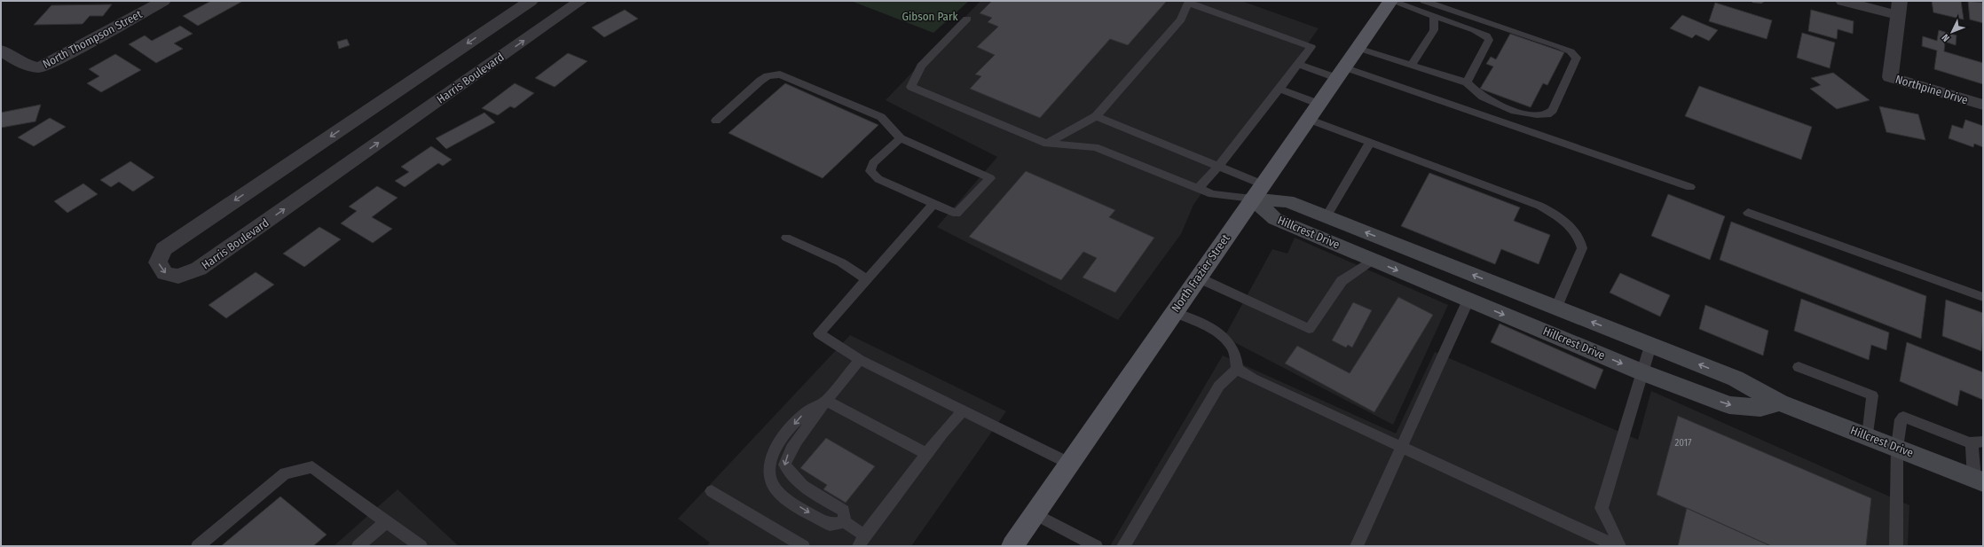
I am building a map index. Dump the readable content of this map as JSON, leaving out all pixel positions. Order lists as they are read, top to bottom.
{
  "streets": {
    "main road": ["North Frazier Street"],
    "street": [
      "North Thompson Street",
      "Harris Boulevard",
      "Northpine Drive",
      "Hillcrest Drive"
    ]
  },
  "crossings": [
    ["Hillcrest Drive", "North Frazier Street"]
  ],
  "parks": ["Gibson Park"],
  "house_numbers": ["2017"],
  "north": "bottom left"
}
